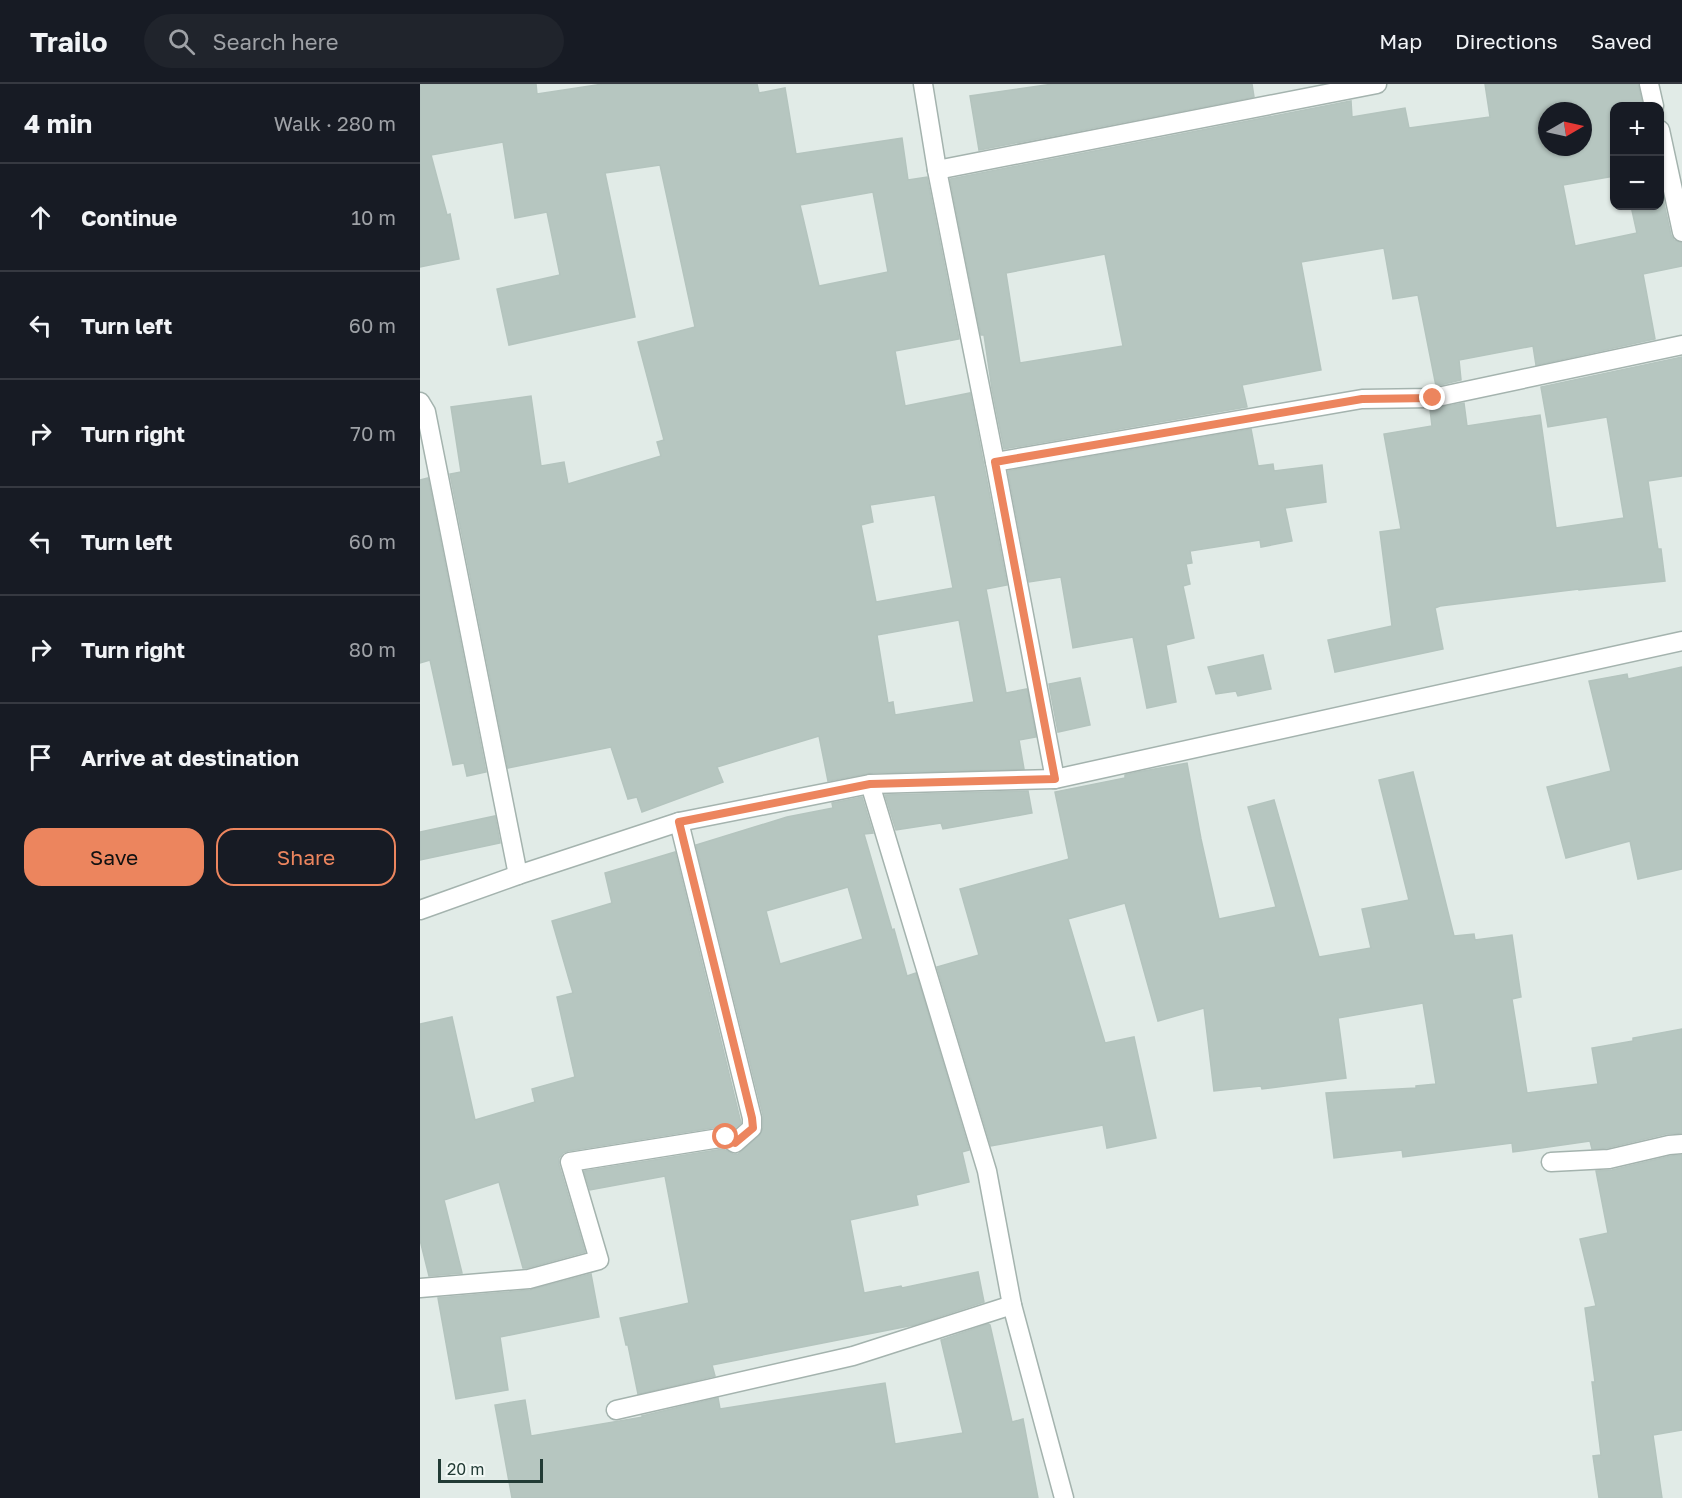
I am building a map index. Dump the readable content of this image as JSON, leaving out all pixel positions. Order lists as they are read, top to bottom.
{
  "scale_bar": "20 m",
  "north": "right",
  "page": {
    "header": "Trailo",
    "search": "Search here",
    "nav": ["Map", "Directions", "Saved"],
    "heading": ["4 min", "Walk · 280 m"],
    "map_buttons": ["+", "−"],
    "list": [
      ["Continue", "10 m"],
      ["Turn left", "60 m"],
      ["Turn right", "70 m"],
      ["Turn left", "60 m"],
      ["Turn right", "80 m"],
      "Arrive at destination"
    ],
    "buttons": ["Save", "Share"],
    "scale": "20 m"
  }
}
